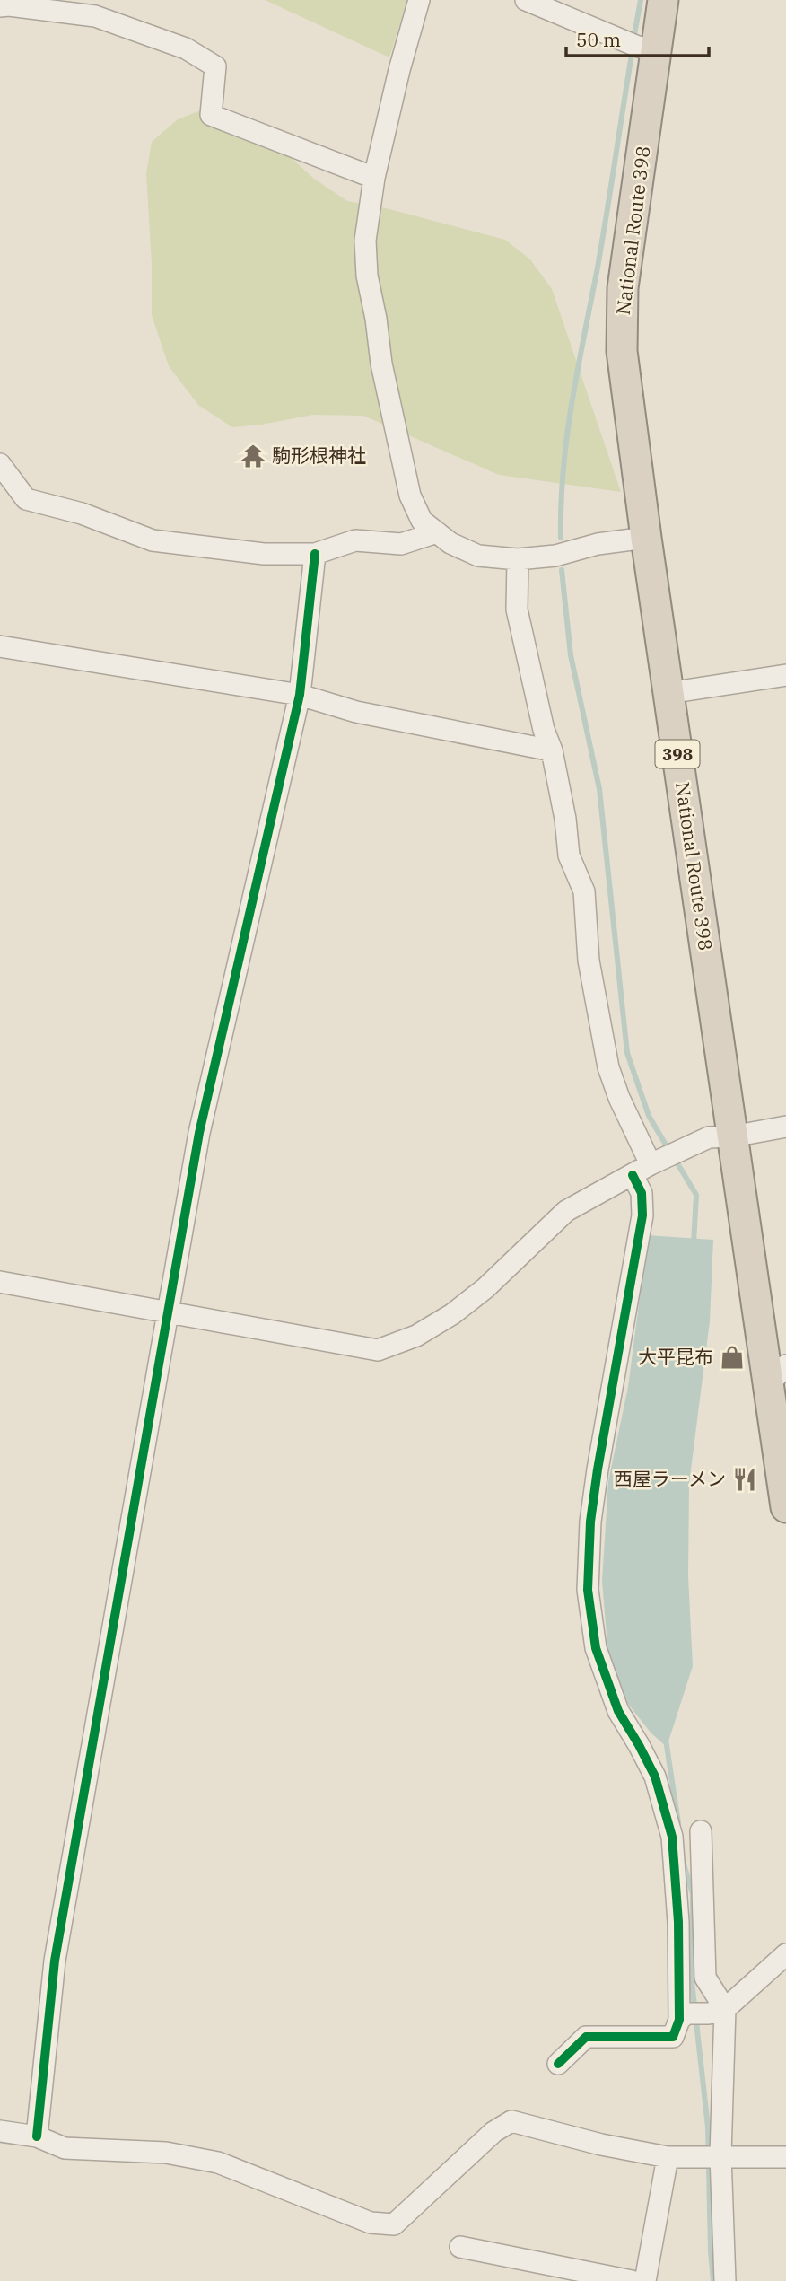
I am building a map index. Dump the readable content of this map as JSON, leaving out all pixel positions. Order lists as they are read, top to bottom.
{
  "streets": {
    "highway": ["National Route 398", "398"]
  },
  "places": {
    "temple": ["駒形根神社"],
    "shop": ["大平昆布"],
    "restaurant": ["西屋ラーメン"]
  },
  "scale_bar": "50 m"
}
